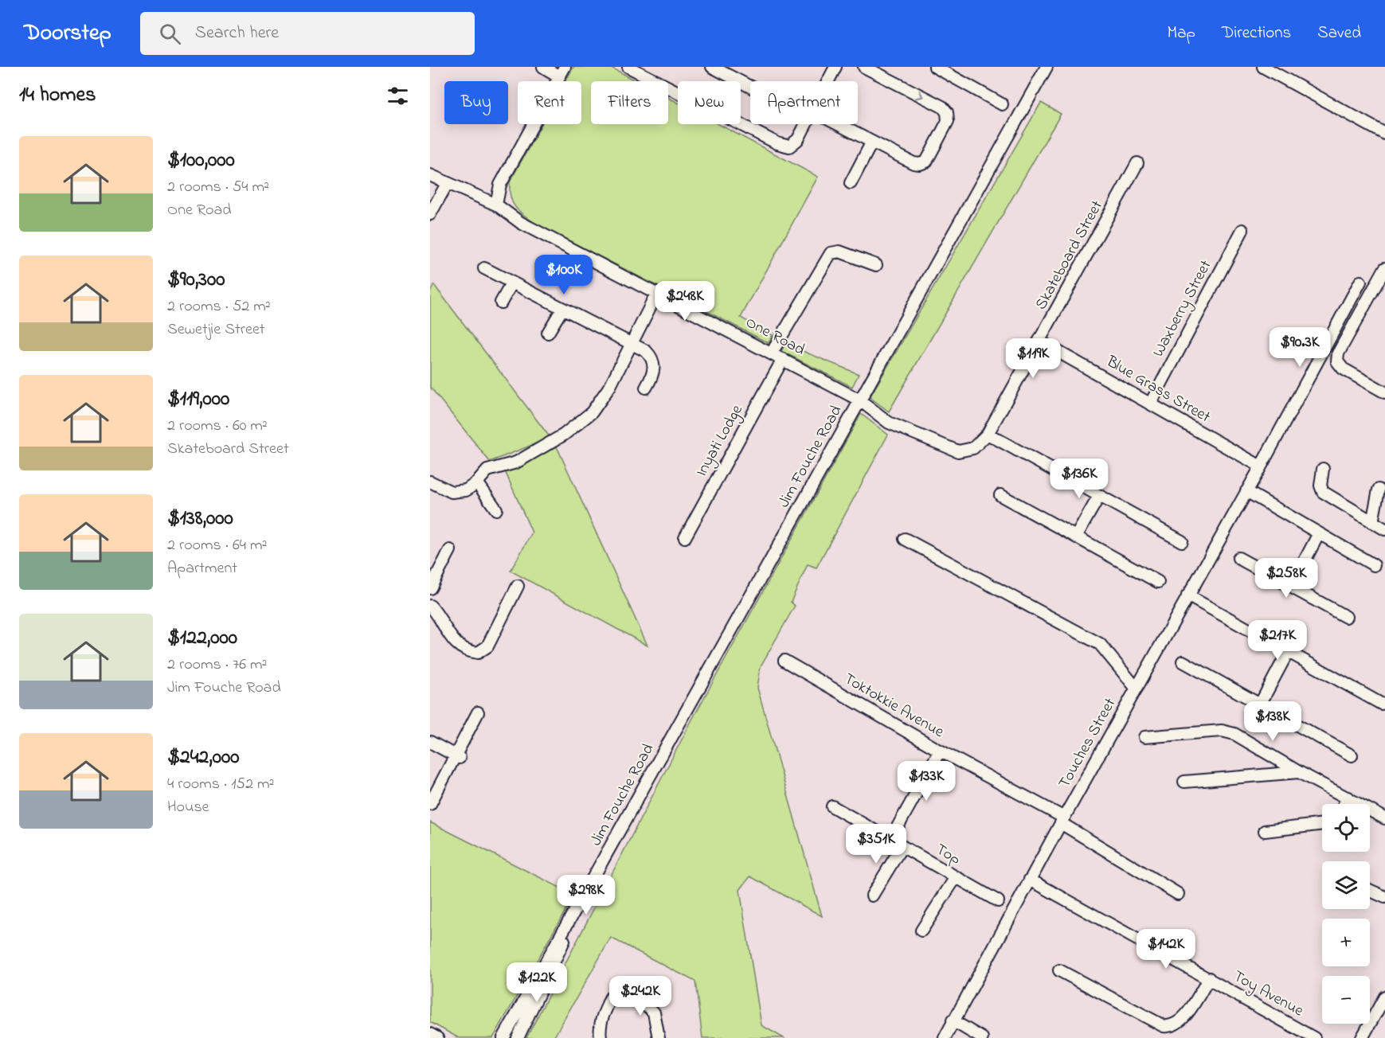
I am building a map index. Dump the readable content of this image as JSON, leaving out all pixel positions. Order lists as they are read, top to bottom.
{
  "streets": {
    "street": [
      "Skateboard Street",
      "Waxberry Street",
      "One Road",
      "Blue Grass Street",
      "Inyati Lodge",
      "Jim Fouche Road",
      "Toktokkie Avenue",
      "Touches Street",
      "Top",
      "Toy Avenue"
    ]
  },
  "crossings": [
    ["Skateboard Street", "One Road"],
    ["Skateboard Street", "Blue Grass Street"],
    ["Skateboard Street", "Jim Fouche Road"],
    ["Waxberry Street", "Blue Grass Street"],
    ["One Road", "Inyati Lodge"],
    ["One Road", "Jim Fouche Road"],
    ["Blue Grass Street", "Touches Street"],
    ["Toktokkie Avenue", "Touches Street"],
    ["Touches Street", "Toy Avenue"]
  ],
  "page": {
    "header": "Doorstep",
    "search": "Search here",
    "nav": ["Map", "Directions", "Saved"],
    "heading": "14 homes",
    "chip": [
      "Buy",
      "Rent",
      "Filters",
      "New",
      "Apartment"
    ],
    "list": [
      {
        "name": "$100,000",
        "note": "2 rooms · 54 m² · One Road"
      },
      {
        "name": "$90,300",
        "note": "2 rooms · 52 m² · Sewetjie Street"
      },
      {
        "name": "$119,000",
        "note": "2 rooms · 60 m² · Skateboard Street"
      },
      {
        "name": "$138,000",
        "note": "2 rooms · 64 m² · Apartment"
      },
      {
        "name": "$122,000",
        "note": "2 rooms · 76 m² · Jim Fouche Road"
      },
      {
        "name": "$242,000",
        "note": "4 rooms · 152 m² · House"
      }
    ],
    "price": [
      "$100K",
      "$248K",
      "$90.3K",
      "$119K",
      "$136K",
      "$258K",
      "$217K",
      "$138K",
      "$133K",
      "$351K",
      "$298K",
      "$142K",
      "$122K",
      "$242K"
    ],
    "map_buttons": ["+", "−"]
  }
}
